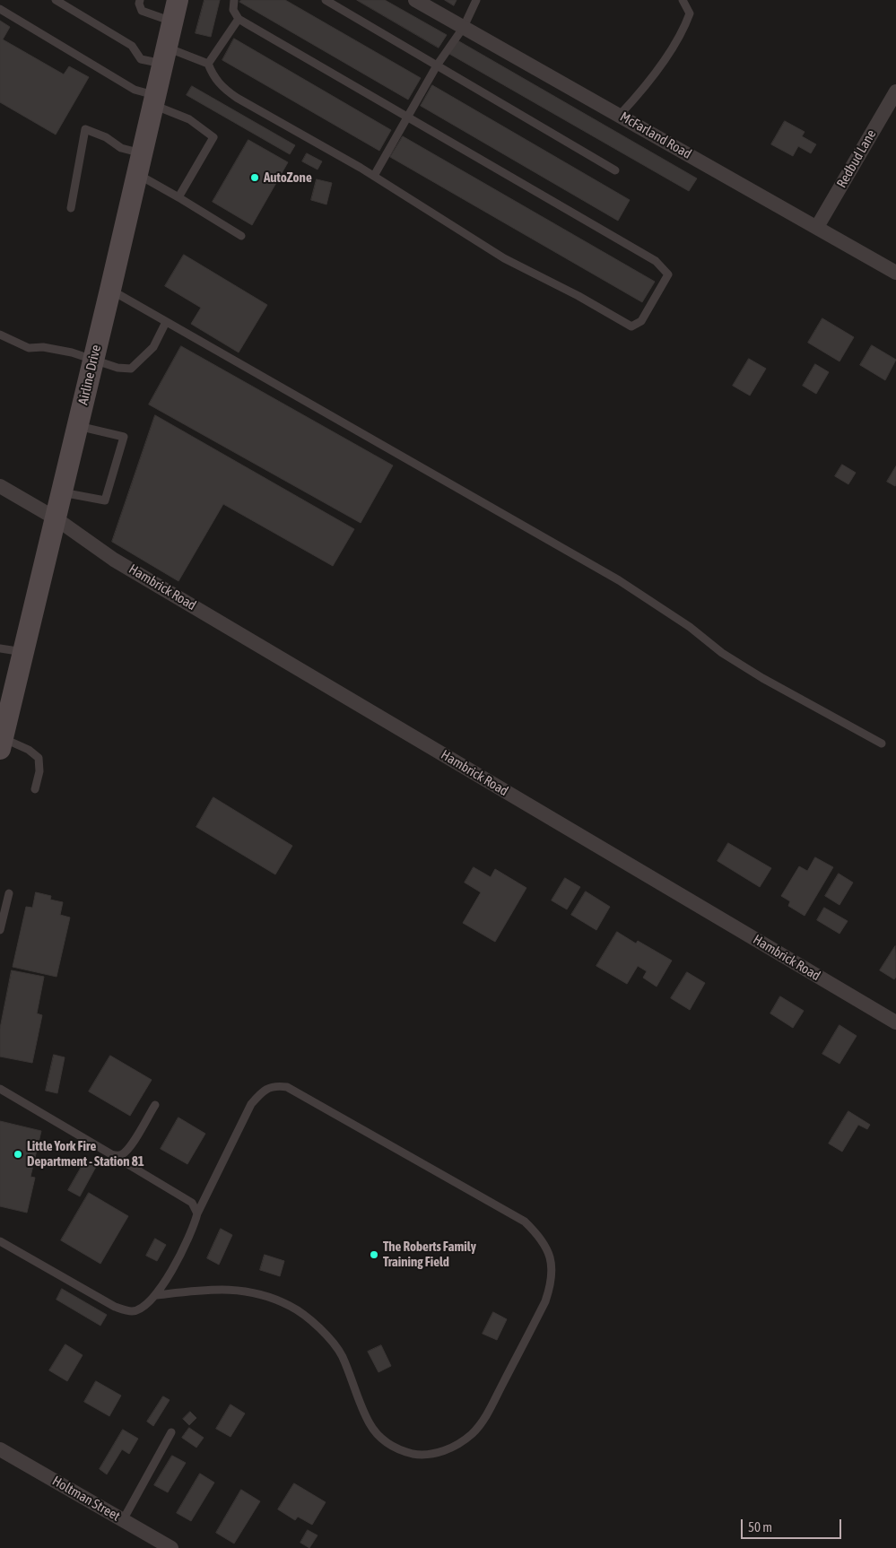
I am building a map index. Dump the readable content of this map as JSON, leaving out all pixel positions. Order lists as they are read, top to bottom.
{
  "streets": {
    "main road": ["Airline Drive"],
    "street": [
      "McFarland Road",
      "Redbud Lane",
      "Hambrick Road",
      "Holtman Street"
    ]
  },
  "crossings": [
    ["McFarland Road", "Redbud Lane"],
    ["Airline Drive", "Hambrick Road"]
  ],
  "places": ["AutoZone", "Little York Fire Department - Station 81", "The Roberts Family Training Field"],
  "scale_bar": "50 m"
}
